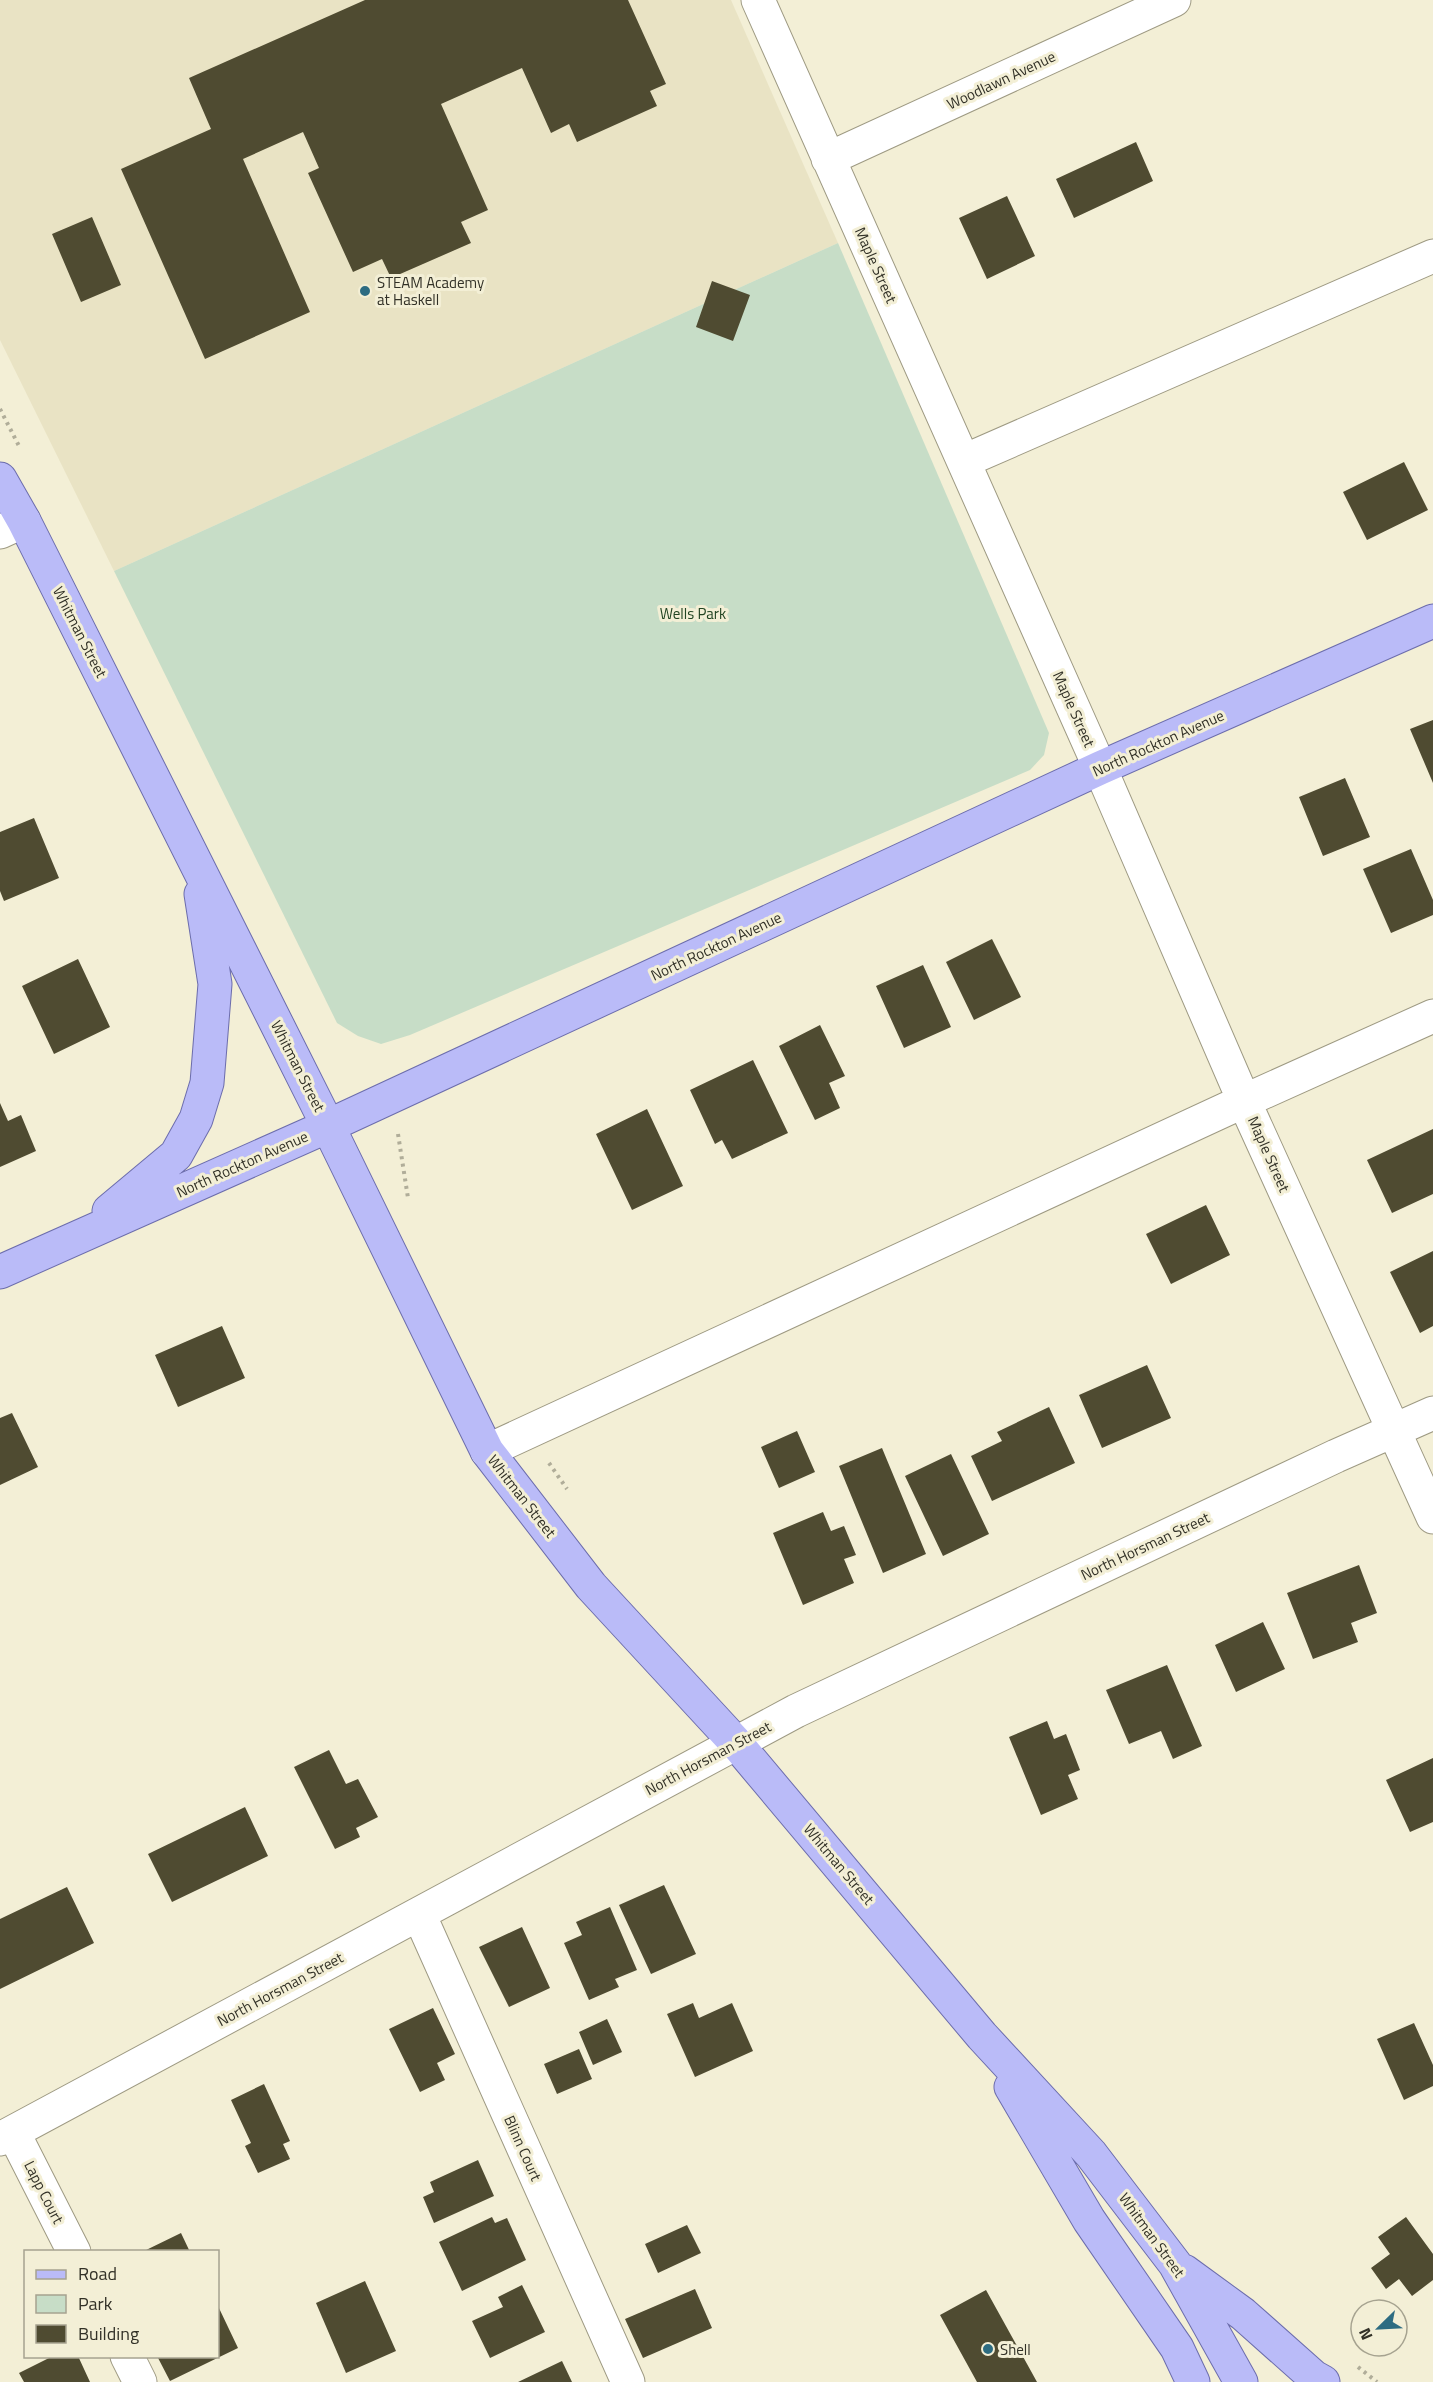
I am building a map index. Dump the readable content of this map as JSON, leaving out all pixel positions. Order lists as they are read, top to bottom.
{
  "streets": {
    "main road": ["Whitman Street", "North Rockton Avenue"],
    "street": [
      "Woodlawn Avenue",
      "Maple Street",
      "North Horsman Street",
      "Blinn Court",
      "Lapp Court"
    ]
  },
  "crossings": [
    ["Woodlawn Avenue", "Maple Street"],
    ["Maple Street", "North Rockton Avenue"],
    ["Maple Street", "North Horsman Street"],
    ["Whitman Street", "North Rockton Avenue"],
    ["Whitman Street", "North Horsman Street"],
    ["North Horsman Street", "Blinn Court"],
    ["North Horsman Street", "Lapp Court"]
  ],
  "parks": ["Wells Park"],
  "places": ["STEAM Academy at Haskell", "Shell"],
  "legend": ["Road", "Park", "Building"],
  "north": "bottom left"
}
